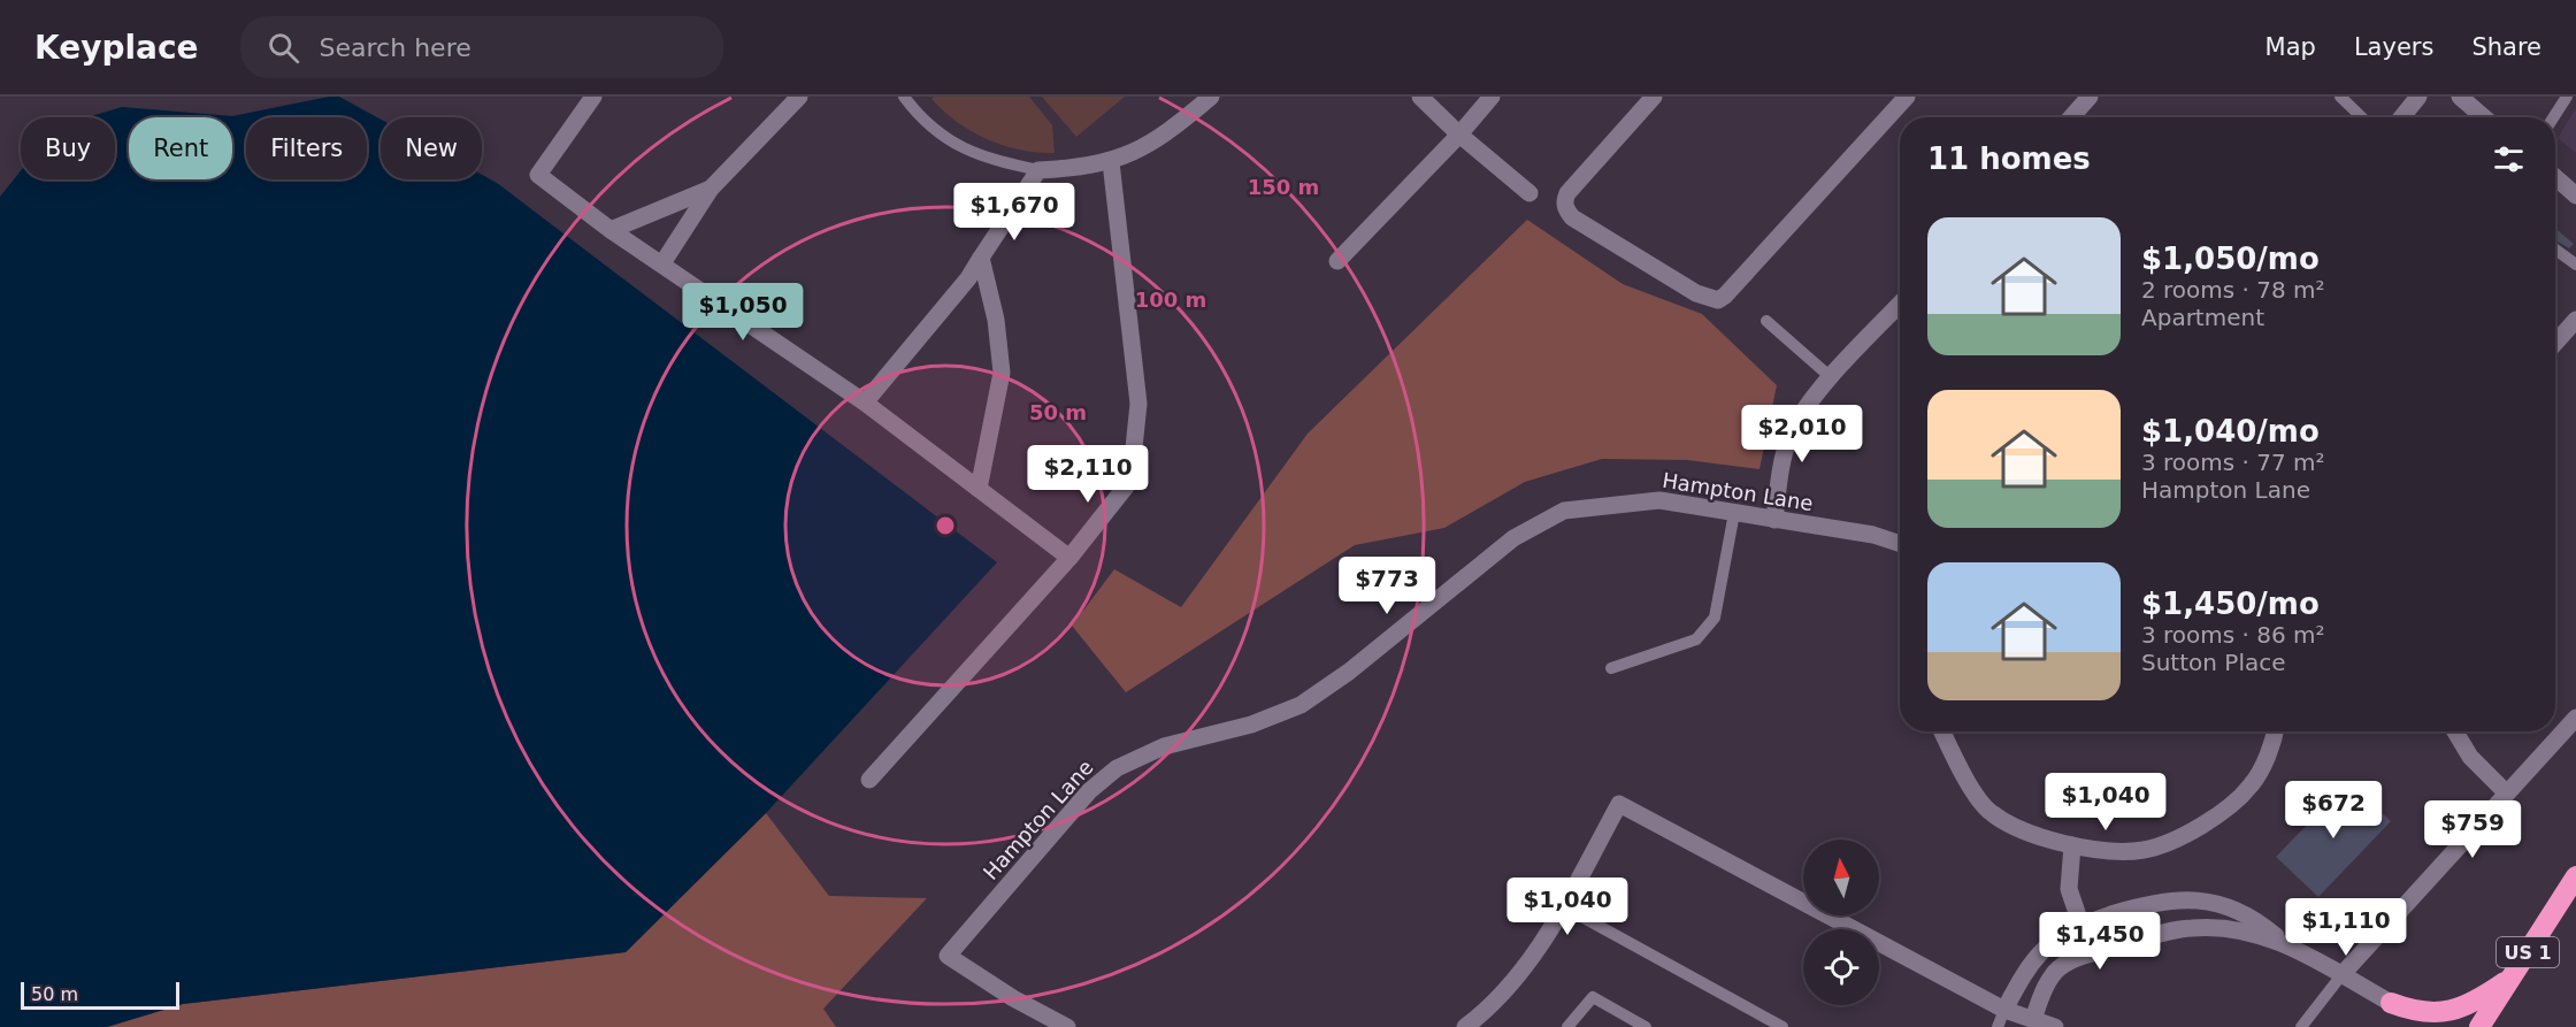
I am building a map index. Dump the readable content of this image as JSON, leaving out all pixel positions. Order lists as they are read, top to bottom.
{
  "streets": {
    "highway": ["US 1"],
    "street": ["Hampton Lane"]
  },
  "scale_bar": "50 m",
  "north": "top",
  "page": {
    "header": "Keyplace",
    "search": "Search here",
    "nav": ["Map", "Layers", "Share"],
    "chip": [
      "Buy",
      "Rent",
      "Filters",
      "New"
    ],
    "heading": "11 homes",
    "price": [
      "$1,670",
      "$1,050",
      "$2,010",
      "$2,110",
      "$773",
      "$1,040",
      "$672",
      "$759",
      "$1,040",
      "$1,110",
      "$1,450"
    ],
    "list": [
      {
        "name": "$1,050/mo",
        "note": "2 rooms · 78 m² · Apartment"
      },
      {
        "name": "$1,040/mo",
        "note": "3 rooms · 77 m² · Hampton Lane"
      },
      {
        "name": "$1,450/mo",
        "note": "3 rooms · 86 m² · Sutton Place"
      }
    ],
    "scale": "50 m"
  },
  "rings": ["150 m", "100 m", "50 m"]
}
